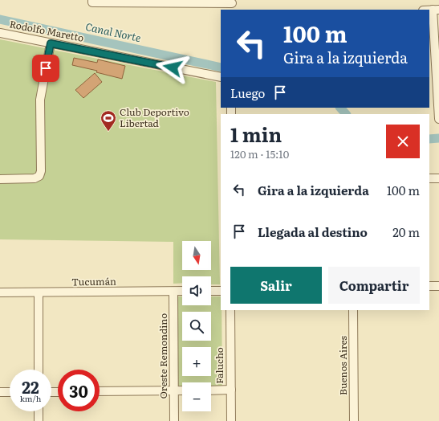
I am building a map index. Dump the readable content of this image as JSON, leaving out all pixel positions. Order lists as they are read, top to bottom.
{
  "streets": {
    "street": [
      "Rodolfo Maretto",
      "Tucumán",
      "Oreste Remondino",
      "Falucho",
      "Buenos Aires"
    ]
  },
  "crossings": [
    ["Tucumán", "Oreste Remondino"]
  ],
  "water": ["Canal Norte"],
  "places": {
    "sports": ["Club Deportivo Libertad"]
  },
  "north": "bottom",
  "page": {
    "turn": ["100 m", "Gira a la izquierda"],
    "then": "Luego",
    "heading": ["1 min", "120 m · 15:10"],
    "list": [
      {
        "name": "Gira a la izquierda",
        "value": "100 m"
      },
      {
        "name": "Llegada al destino",
        "value": "20 m"
      }
    ],
    "map_buttons": ["+", "−"],
    "buttons": ["Salir", "Compartir"],
    "speed": "22 km/h",
    "limit": "30"
  }
}
